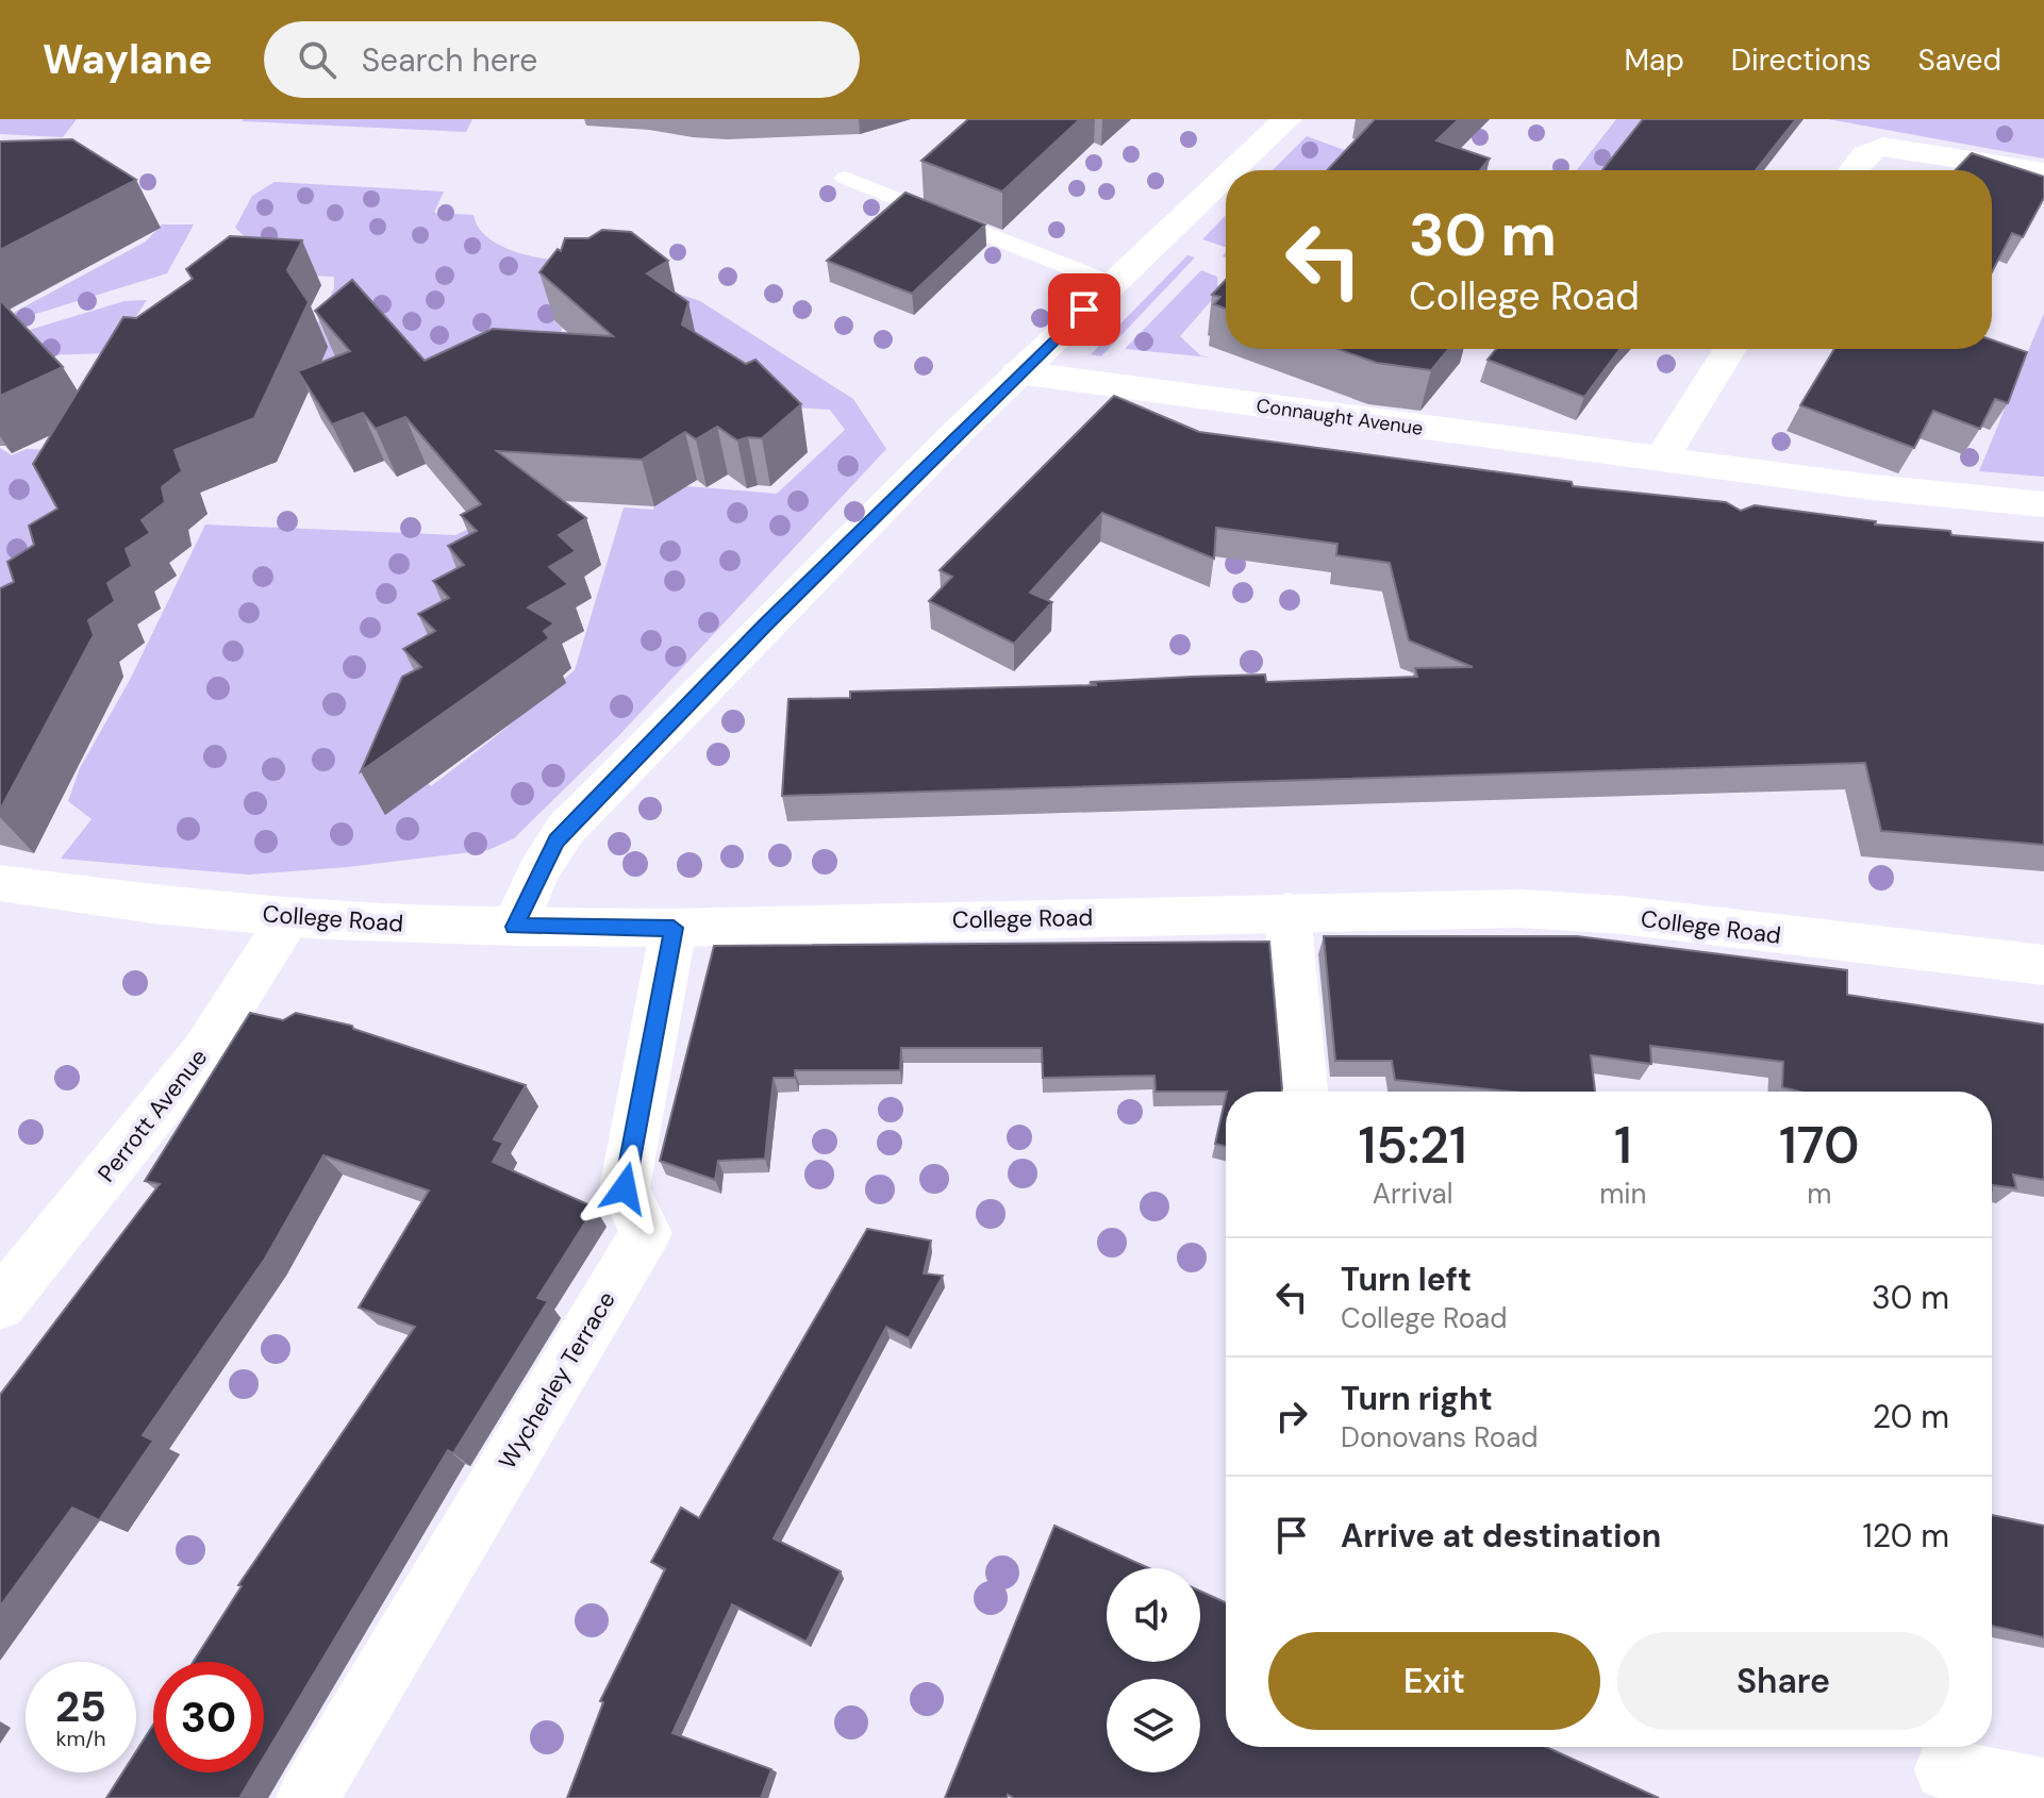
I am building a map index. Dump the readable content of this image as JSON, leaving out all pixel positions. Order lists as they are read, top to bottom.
{
  "streets": {
    "street": [
      "Connaught Avenue",
      "College Road",
      "Perrott Avenue",
      "Wycherley Terrace"
    ]
  },
  "crossings": [
    ["College Road", "Perrott Avenue"],
    ["College Road", "Wycherley Terrace"]
  ],
  "page": {
    "header": "Waylane",
    "search": "Search here",
    "nav": ["Map", "Directions", "Saved"],
    "turn": ["30 m", "College Road"],
    "eta": [
      "15:21",
      "Arrival",
      "1",
      "min",
      "170",
      "m"
    ],
    "list": [
      {
        "name": "Turn left",
        "note": "College Road",
        "value": "30 m"
      },
      {
        "name": "Turn right",
        "note": "Donovans Road",
        "value": "20 m"
      },
      {
        "name": "Arrive at destination",
        "value": "120 m"
      }
    ],
    "buttons": ["Exit", "Share"],
    "speed": "25 km/h",
    "limit": "30"
  }
}
